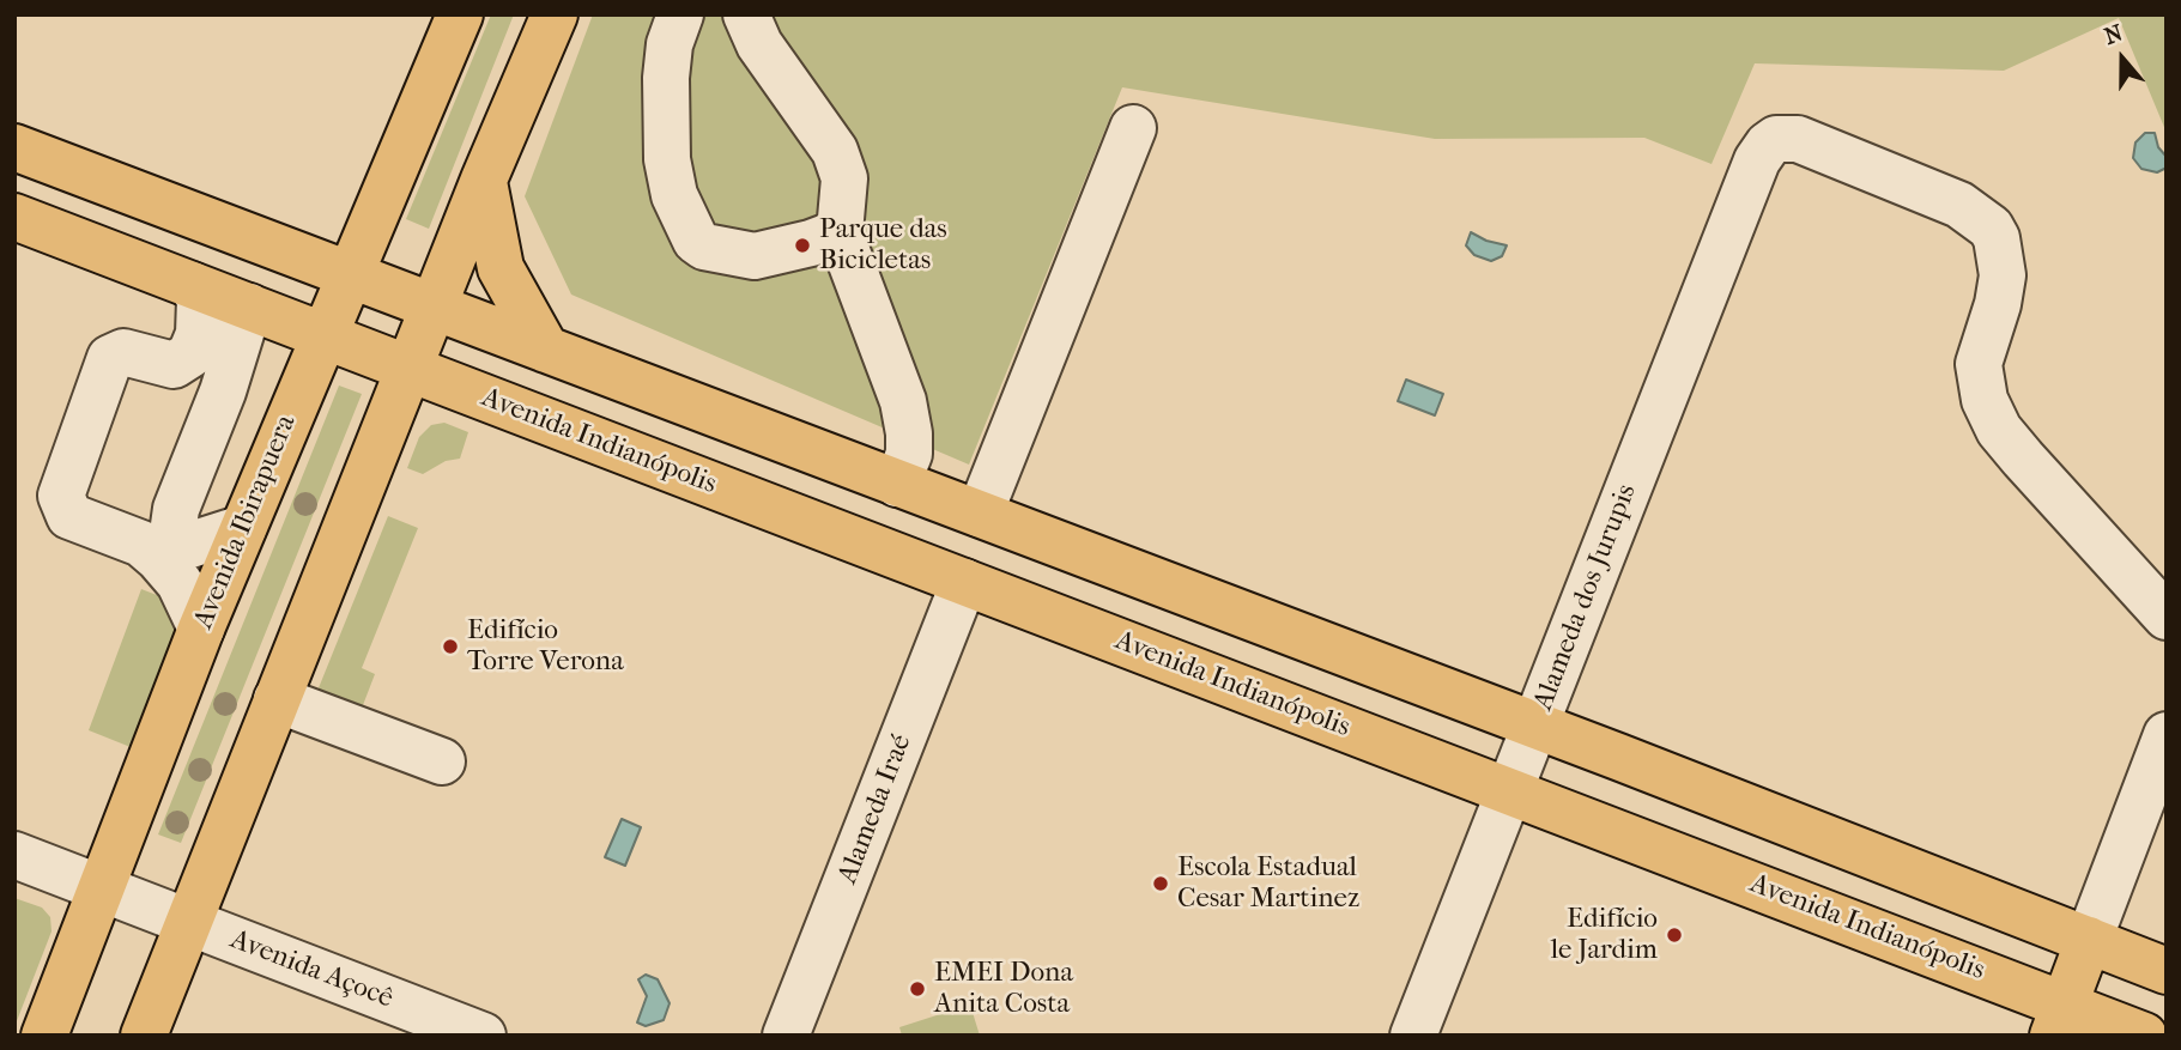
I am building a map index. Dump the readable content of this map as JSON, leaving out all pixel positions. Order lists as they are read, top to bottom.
{
  "streets": {
    "main road": ["Avenida Indianópolis", "Avenida Ibirapuera"],
    "street": ["Alameda dos Jurupis", "Alameda Iraé", "Avenida Açocê"]
  },
  "crossings": [
    ["Avenida Indianópolis", "Avenida Ibirapuera"],
    ["Avenida Indianópolis", "Alameda dos Jurupis"],
    ["Avenida Indianópolis", "Alameda Iraé"],
    ["Avenida Ibirapuera", "Avenida Açocê"]
  ],
  "places": [
    "Parque das Bicicletas",
    "Edifício Torre Verona",
    "Escola Estadual Cesar Martinez",
    "Edifício le Jardim",
    "EMEI Dona Anita Costa"
  ],
  "north": "top"
}
